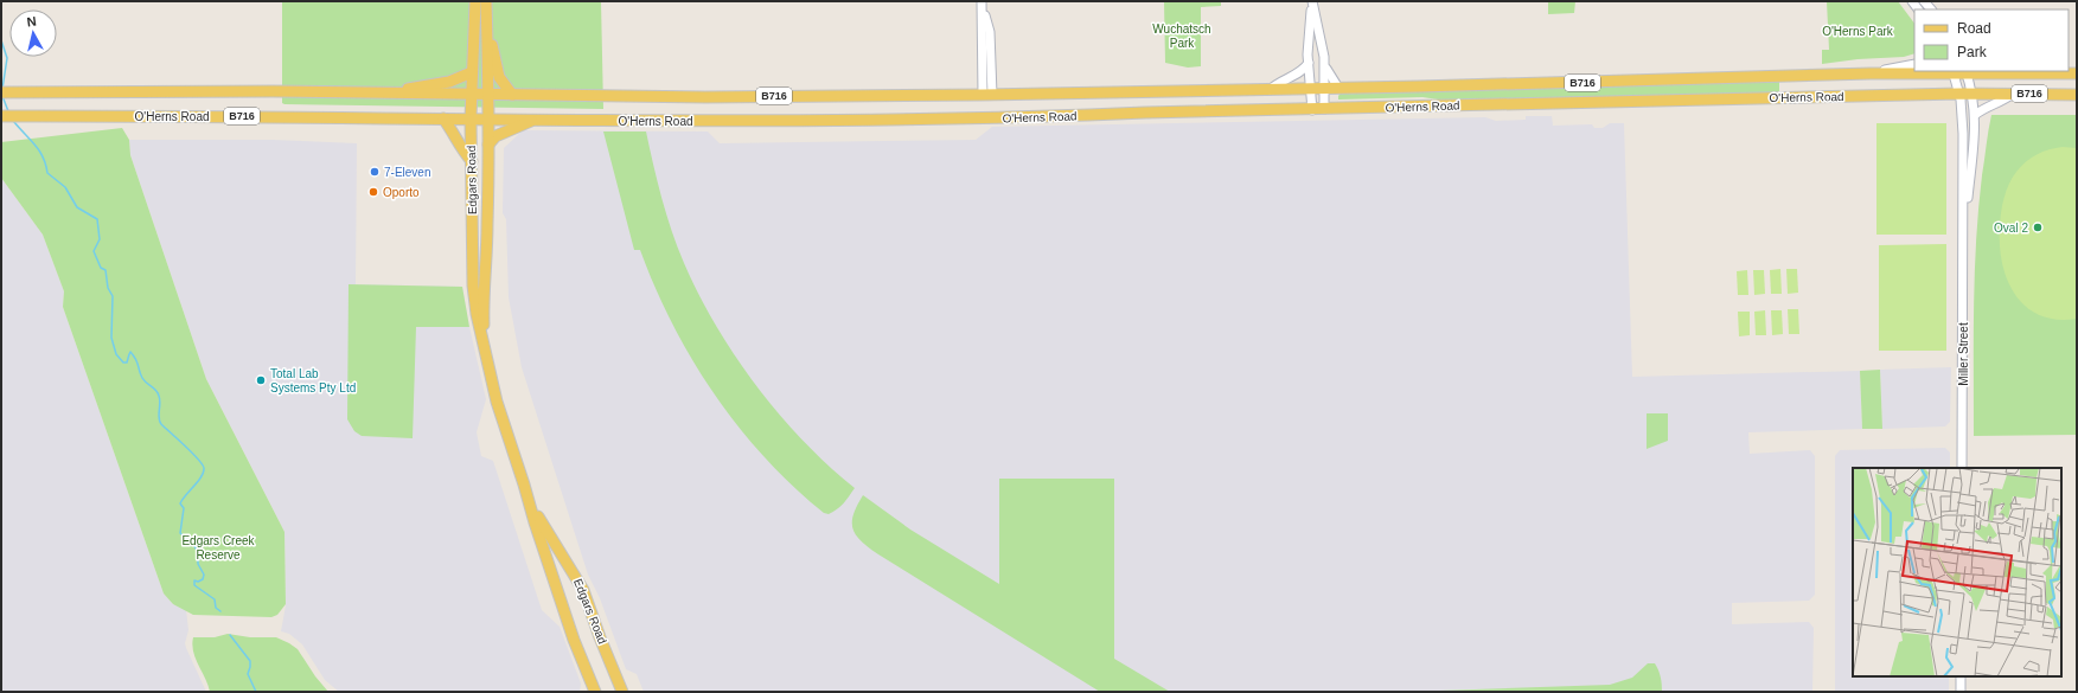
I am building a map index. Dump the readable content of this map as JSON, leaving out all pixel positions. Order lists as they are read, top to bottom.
{
  "streets": {
    "main road": ["B716", "O'Herns Road", "Edgars Road"],
    "street": ["Miller Street"]
  },
  "crossings": [
    ["O'Herns Road", "Edgars Road"],
    ["O'Herns Road", "Miller Street"]
  ],
  "parks": ["Wuchatsch Park", "O'Herns Park", "Edgars Creek Reserve"],
  "places": [
    "7-Eleven",
    "Oporto",
    "Oval 2",
    "Total Lab Systems Pty Ltd"
  ],
  "legend": ["Road", "Park"],
  "north": "top"
}
